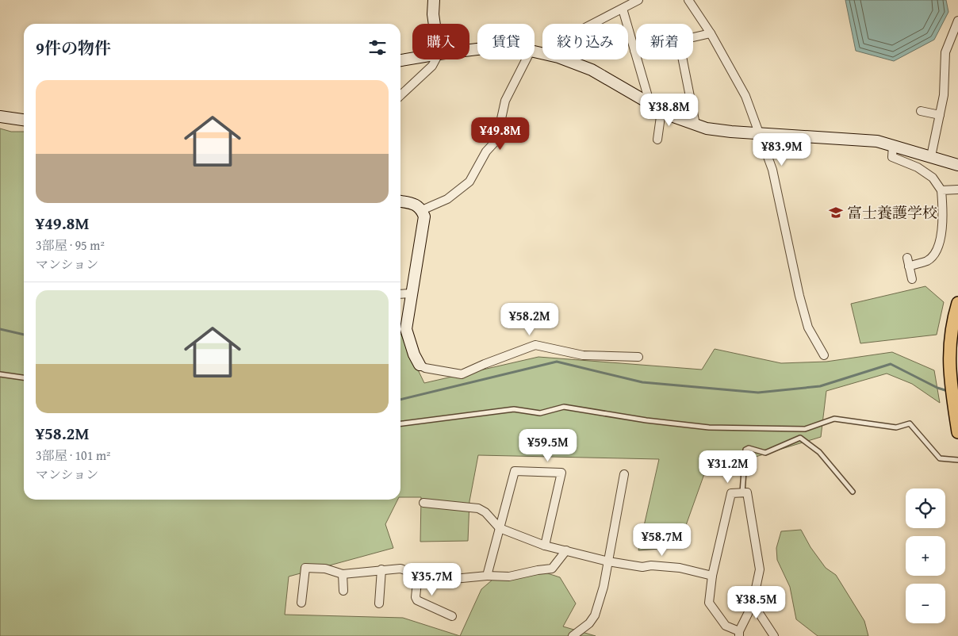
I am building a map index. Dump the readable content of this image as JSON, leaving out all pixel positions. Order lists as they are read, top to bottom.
{
  "places": {
    "school or university": ["富士養護学校"]
  },
  "page": {
    "chip": [
      "購入",
      "賃貸",
      "絞り込み",
      "新着"
    ],
    "heading": "9件の物件",
    "list": [
      {
        "name": "¥49.8M",
        "note": "3部屋 · 95 m² · マンション"
      },
      {
        "name": "¥58.2M",
        "note": "3部屋 · 101 m² · マンション"
      }
    ],
    "price": [
      "¥38.8M",
      "¥49.8M",
      "¥83.9M",
      "¥58.2M",
      "¥59.5M",
      "¥31.2M",
      "¥58.7M",
      "¥35.7M",
      "¥38.5M"
    ],
    "map_buttons": ["+", "−"]
  }
}
